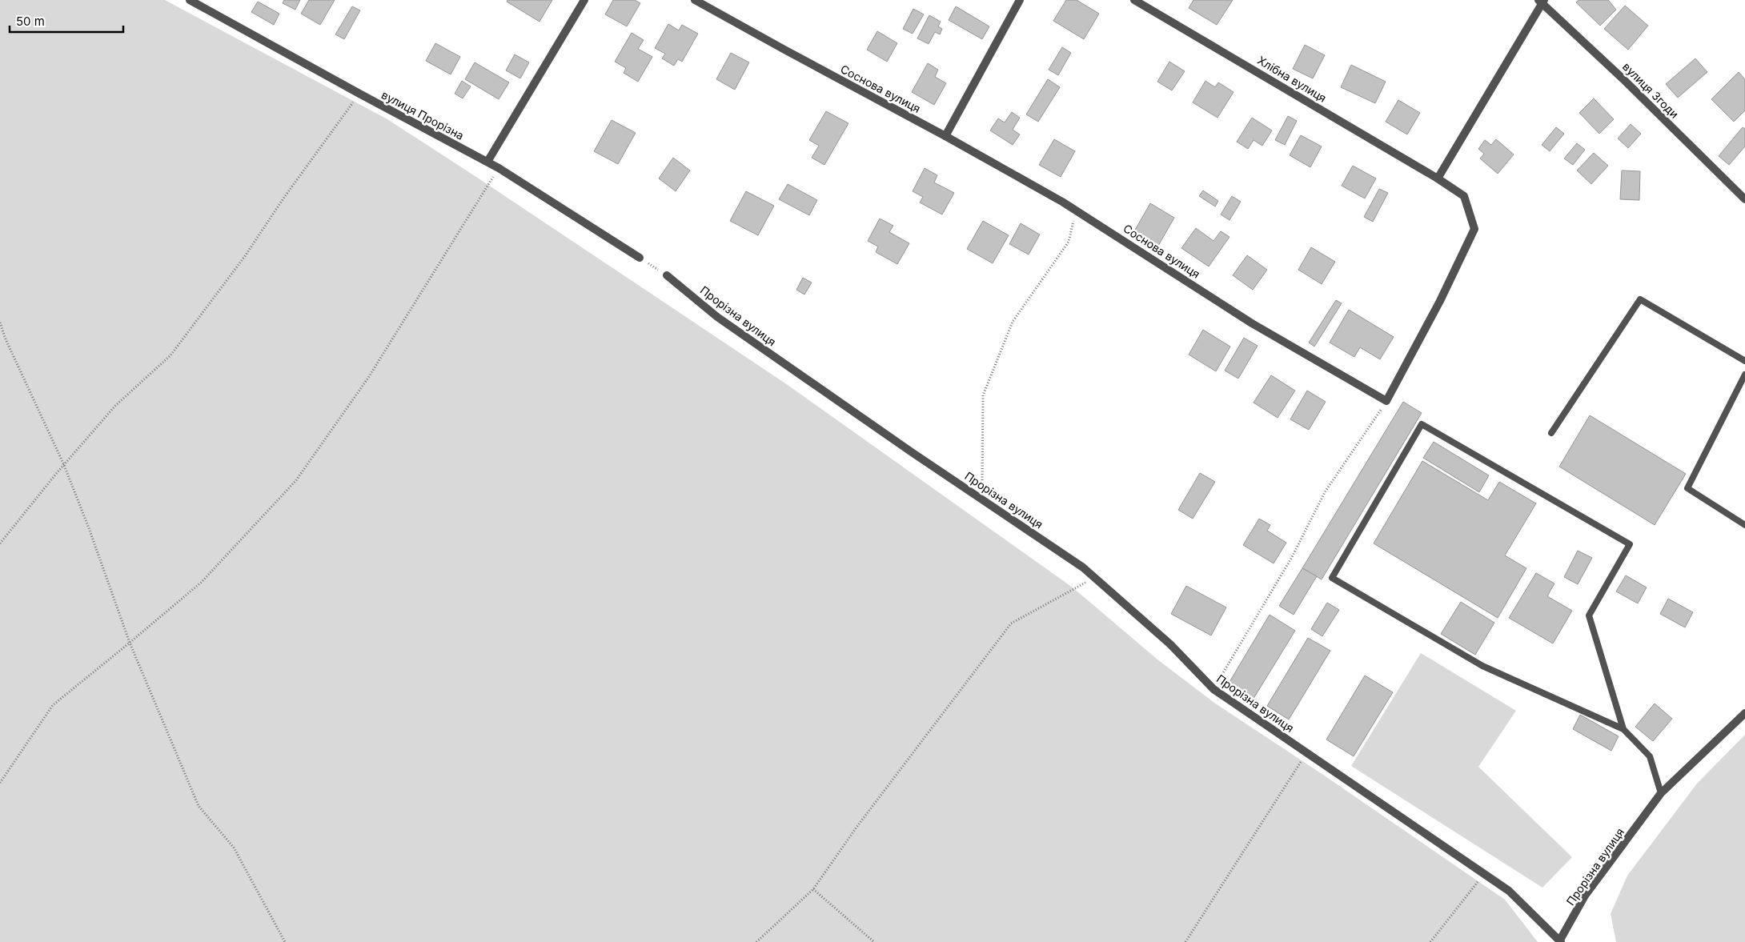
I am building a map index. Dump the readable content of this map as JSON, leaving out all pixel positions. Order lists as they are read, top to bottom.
{
  "streets": {
    "street": [
      "Хлібна вулиця",
      "Соснова вулиця",
      "вулиця Згоди",
      "вулиця Прорізна",
      "Прорізна вулиця"
    ]
  },
  "scale_bar": "50 m"
}
